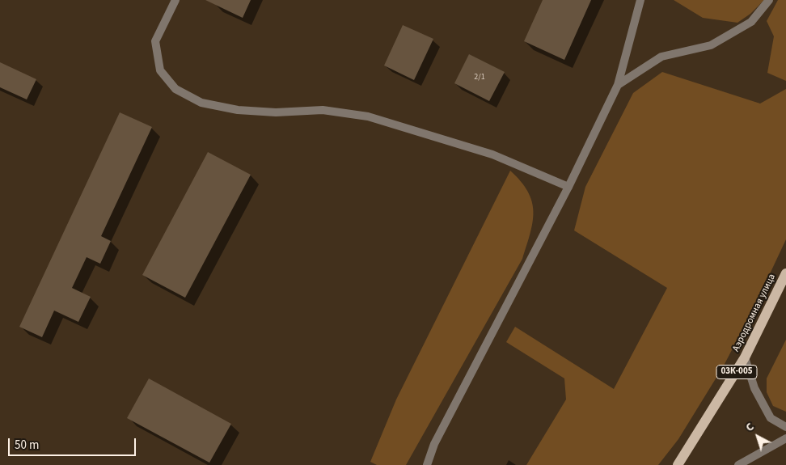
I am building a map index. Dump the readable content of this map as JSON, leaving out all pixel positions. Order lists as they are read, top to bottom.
{
  "streets": {
    "main road": ["Аэродромная улица", "03К-005"]
  },
  "house_numbers": ["2/1"],
  "scale_bar": "50 m",
  "north": "top left"
}
